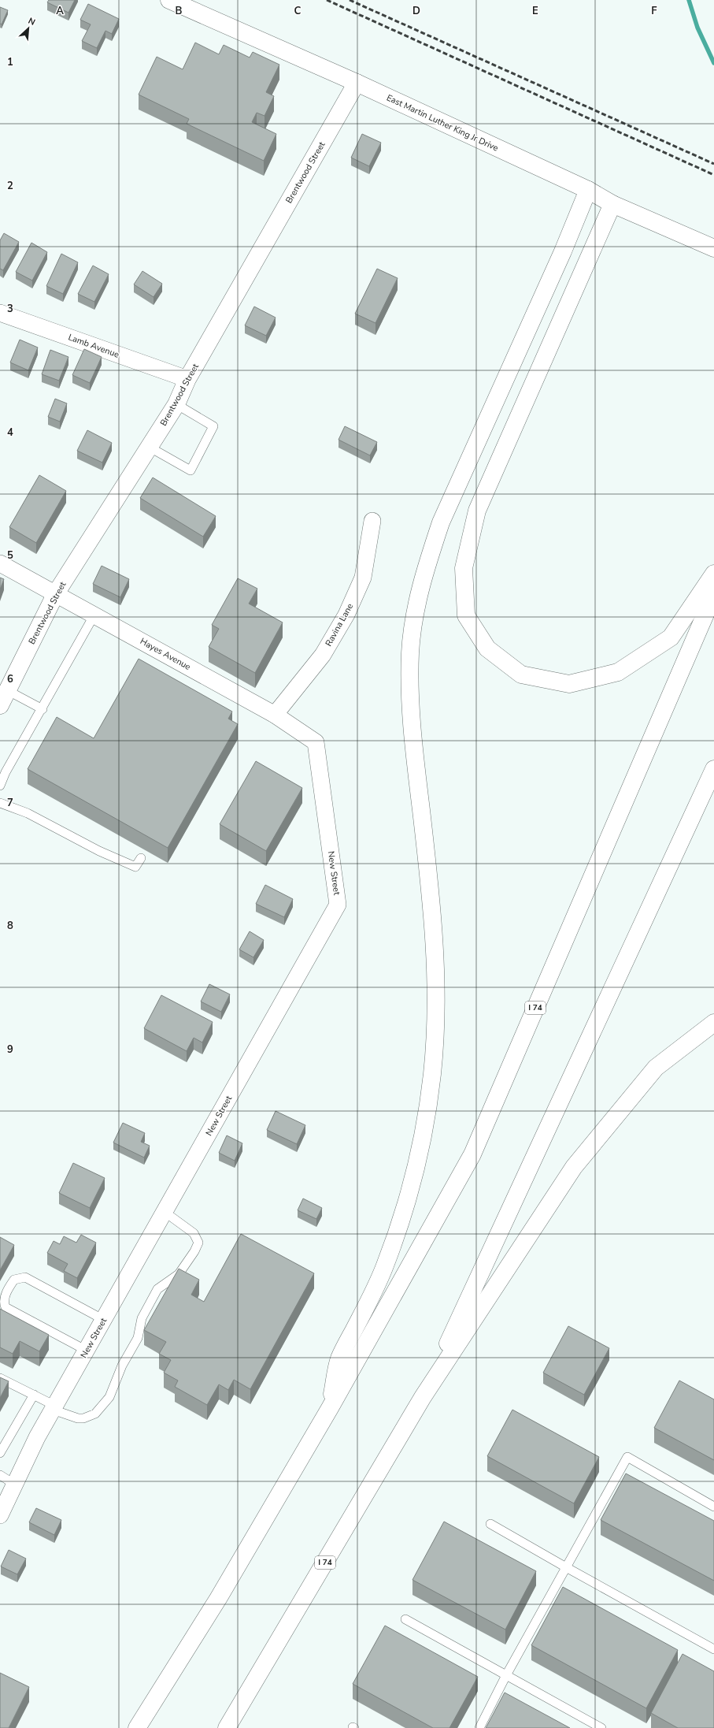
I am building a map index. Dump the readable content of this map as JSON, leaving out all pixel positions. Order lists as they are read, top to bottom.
{
  "streets": {
    "main road": ["East Martin Luther King Jr Drive", "Brentwood Street", "I 74"],
    "street": [
      "Lamb Avenue",
      "Ravina Lane",
      "Hayes Avenue",
      "New Street"
    ]
  },
  "crossings": [
    ["East Martin Luther King Jr Drive", "Brentwood Street"],
    ["Brentwood Street", "Lamb Avenue"],
    ["Brentwood Street", "Hayes Avenue"],
    ["Ravina Lane", "Hayes Avenue"],
    ["Ravina Lane", "New Street"],
    ["Hayes Avenue", "New Street"]
  ],
  "north": "top right",
  "grid": {
    "columns": [
      "A",
      "B",
      "C",
      "D",
      "E",
      "F"
    ],
    "rows": [
      "1",
      "2",
      "3",
      "4",
      "5",
      "6",
      "7",
      "8",
      "9"
    ]
  }
}
